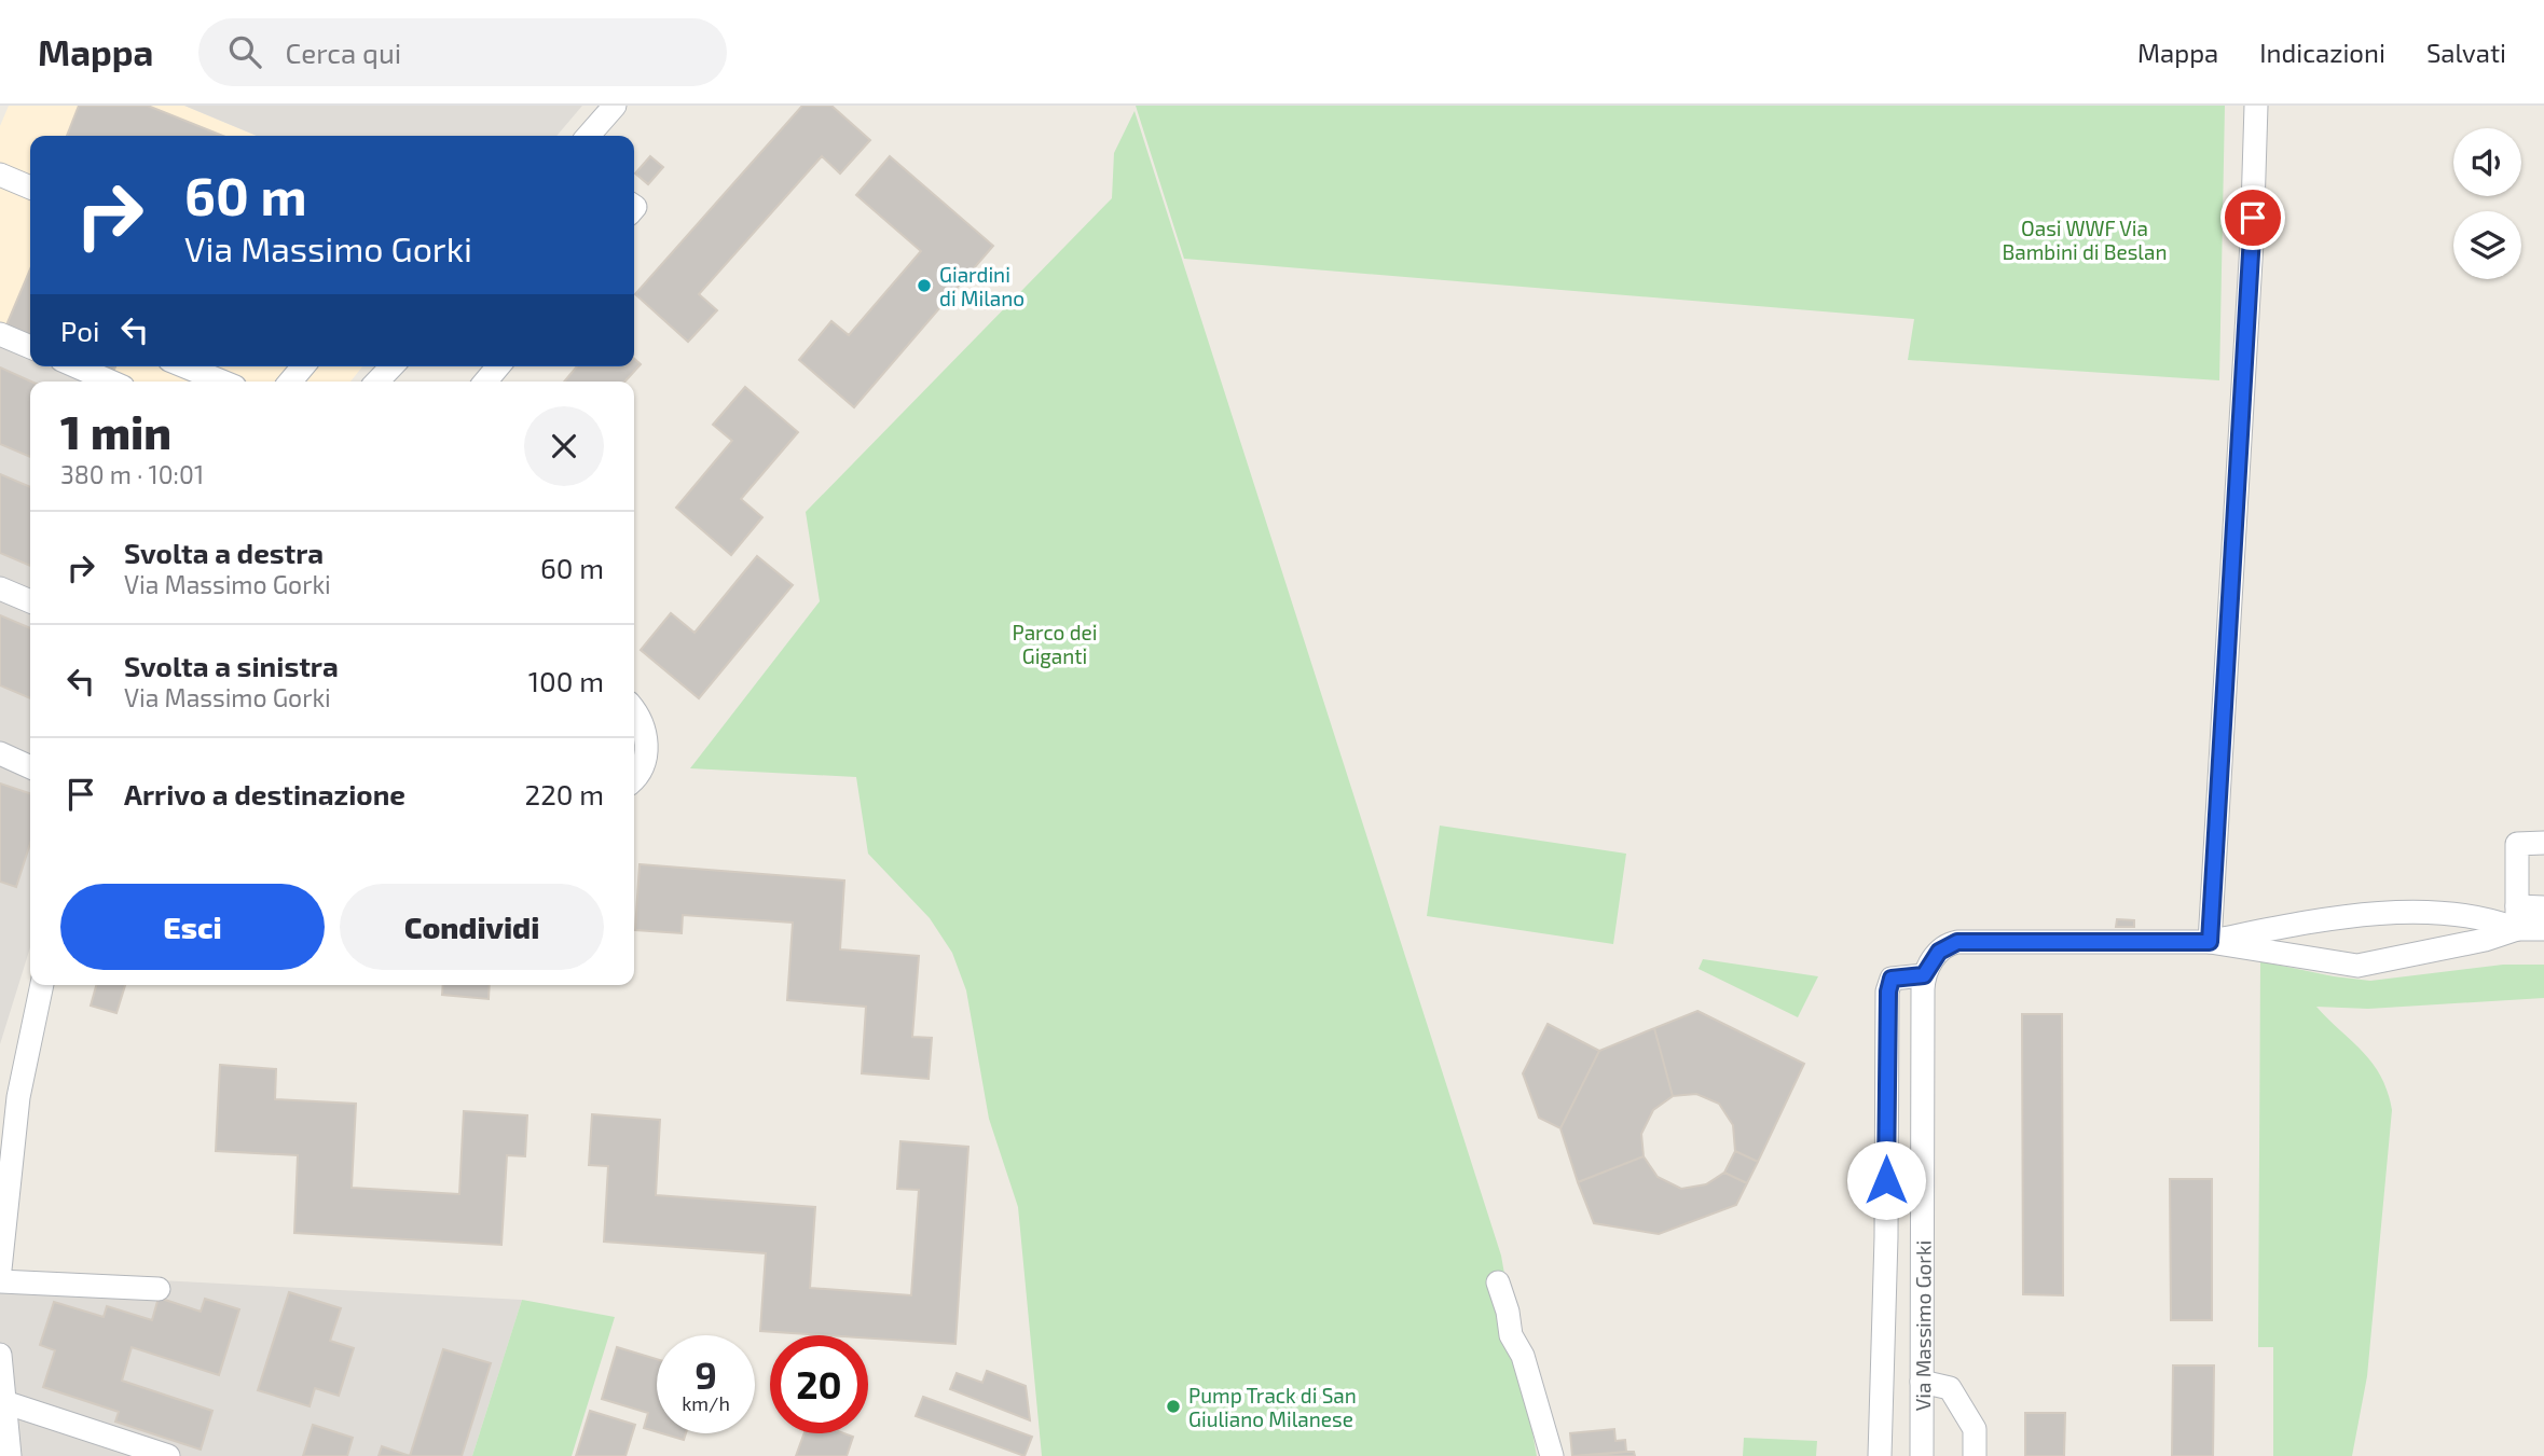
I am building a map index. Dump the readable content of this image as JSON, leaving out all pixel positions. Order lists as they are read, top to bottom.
{
  "streets": {
    "street": ["Via Massimo Gorki"]
  },
  "parks": ["Oasi WWF Via Bambini di Beslan", "Parco dei Giganti"],
  "places": ["Giardini di Milano", "Pump Track di San Giuliano Milanese"],
  "page": {
    "header": "Mappa",
    "search": "Cerca qui",
    "nav": ["Mappa", "Indicazioni", "Salvati"],
    "turn": ["60 m", "Via Massimo Gorki"],
    "then": "Poi",
    "heading": ["1 min", "380 m · 10:01"],
    "list": [
      {
        "name": "Svolta a destra",
        "note": "Via Massimo Gorki",
        "value": "60 m"
      },
      {
        "name": "Svolta a sinistra",
        "note": "Via Massimo Gorki",
        "value": "100 m"
      },
      {
        "name": "Arrivo a destinazione",
        "value": "220 m"
      }
    ],
    "buttons": ["Esci", "Condividi"],
    "speed": "9 km/h",
    "limit": "20"
  }
}
